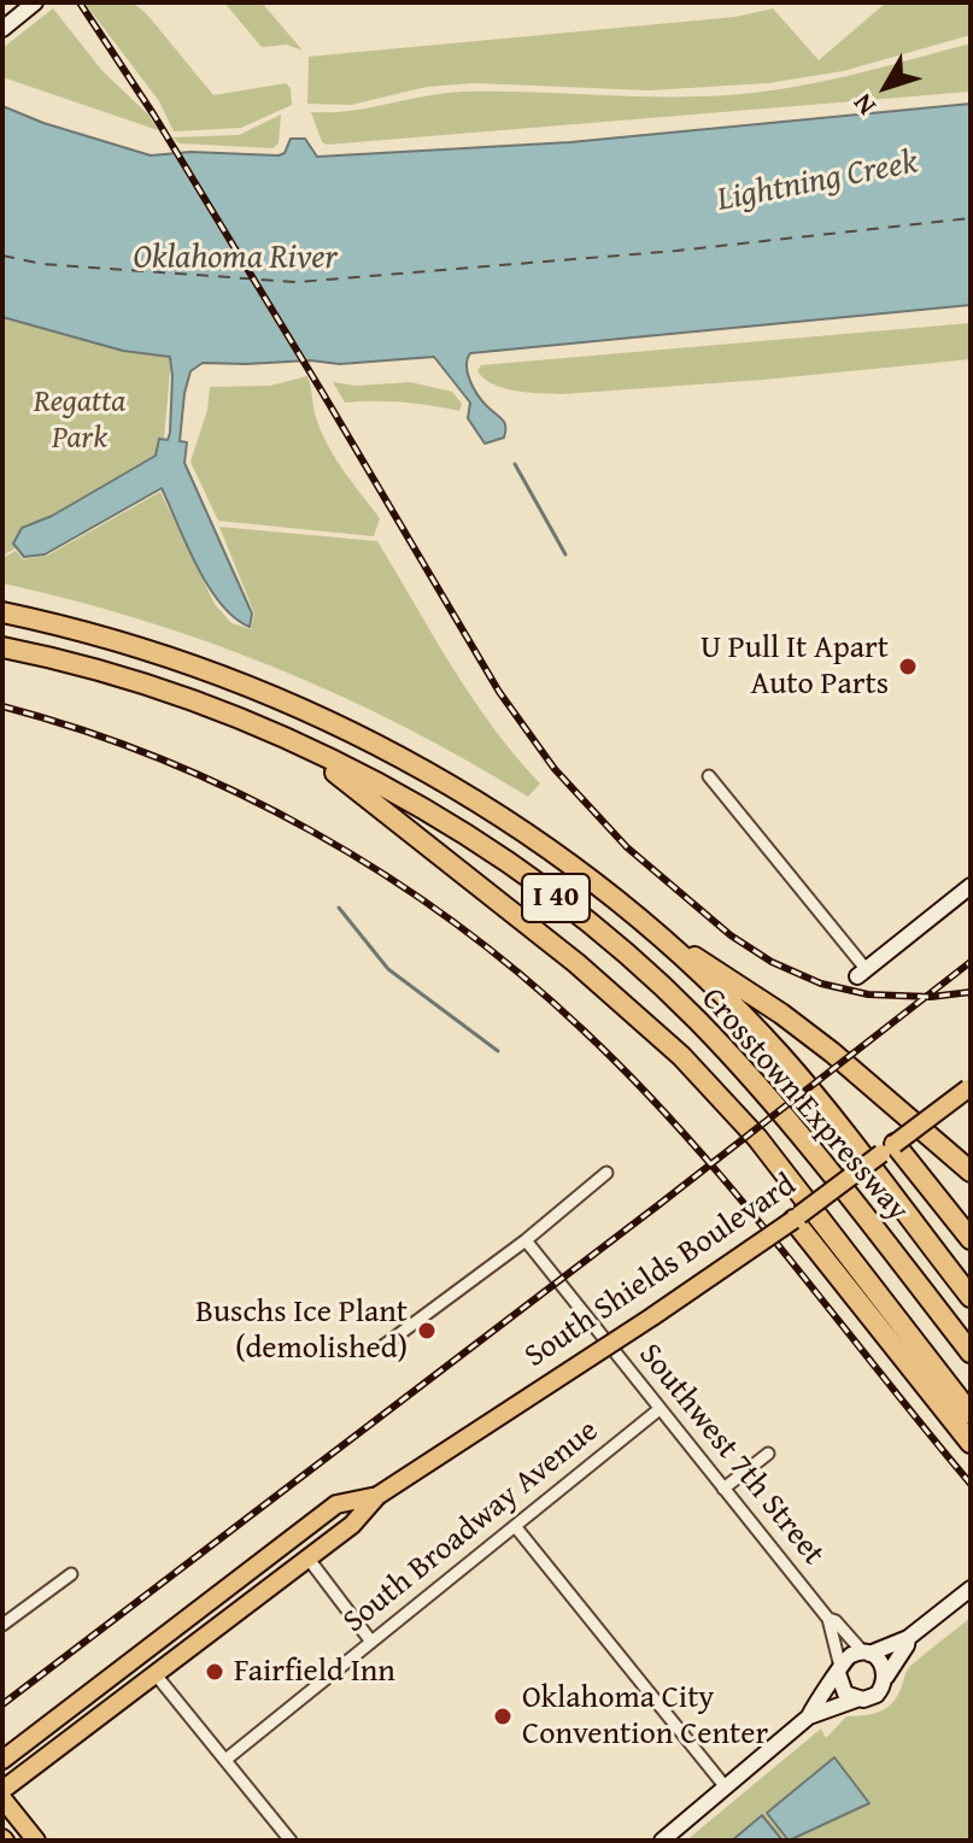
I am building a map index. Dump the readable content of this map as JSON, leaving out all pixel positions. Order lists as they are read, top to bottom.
{
  "streets": {
    "highway": ["I 40", "Crosstown Expressway"],
    "main road": ["South Shields Boulevard"],
    "street": ["Southwest 7th Street", "South Broadway Avenue"]
  },
  "crossings": [
    ["Southwest 7th Street", "South Broadway Avenue"]
  ],
  "water": ["Lightning Creek", "Oklahoma River"],
  "parks": ["Regatta Park"],
  "places": [
    "U Pull It Apart Auto Parts",
    "Buschs Ice Plant (demolished)",
    "Fairfield Inn",
    "Oklahoma City Convention Center"
  ],
  "north": "bottom left"
}
